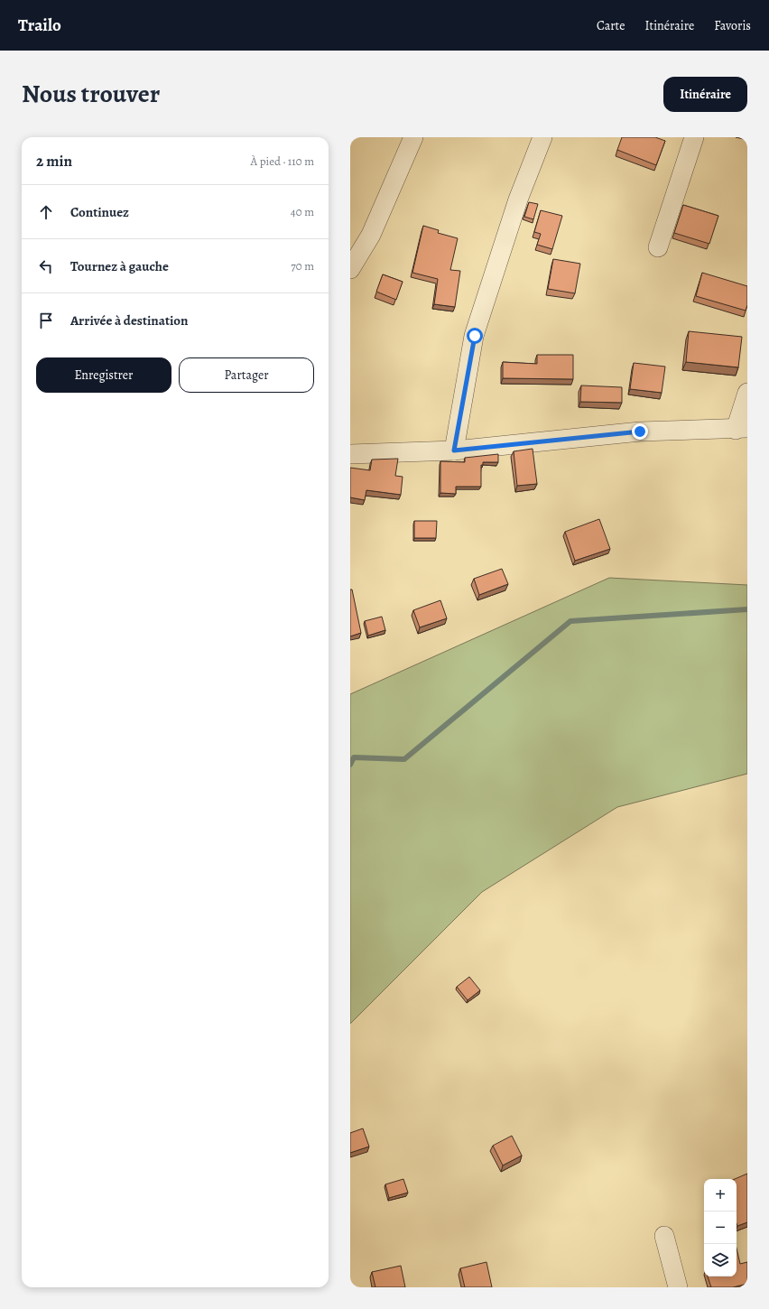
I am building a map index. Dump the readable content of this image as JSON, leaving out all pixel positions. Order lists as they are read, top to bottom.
{
  "page": {
    "header": "Trailo",
    "nav": ["Carte", "Itinéraire", "Favoris"],
    "title": "Nous trouver",
    "buttons": [
      "Itinéraire",
      ["Enregistrer", "Partager"]
    ],
    "heading": ["2 min", "À pied · 110 m"],
    "list": [
      ["Continuez", "40 m"],
      ["Tournez à gauche", "70 m"],
      "Arrivée à destination"
    ],
    "map_buttons": ["+", "−"]
  }
}
